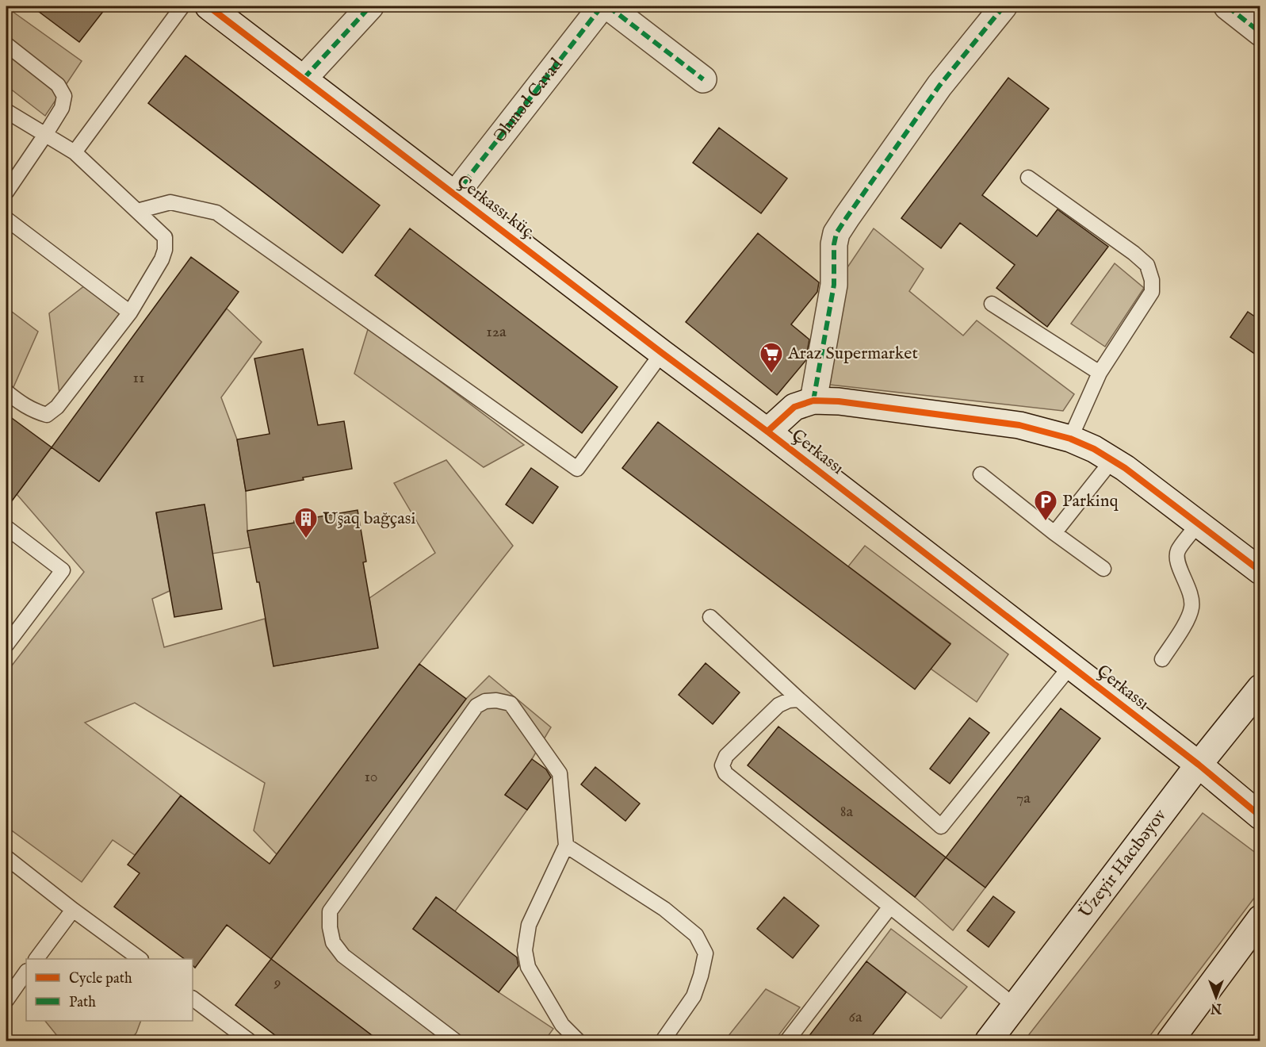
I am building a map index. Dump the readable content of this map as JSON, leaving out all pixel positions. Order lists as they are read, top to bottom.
{
  "streets": {
    "street": [
      "Əhməd Cavad",
      "Çerkassı küç.",
      "Çerkassı",
      "Üzeyir Hacıbəyov"
    ]
  },
  "crossings": [
    ["Əhməd Cavad", "Çerkassı küç."],
    ["Çerkassı küç.", "Çerkassı"],
    ["Çerkassı", "Üzeyir Hacıbəyov"]
  ],
  "places": {
    "supermarket": ["Araz Supermarket"],
    "parking": ["Parkinq"],
    "building": ["Uşaq bağçasi"]
  },
  "house_numbers": [
    "12a",
    "11",
    "10",
    "7a",
    "8a",
    "9",
    "6a"
  ],
  "legend": ["Cycle path", "Path"],
  "north": "bottom"
}
